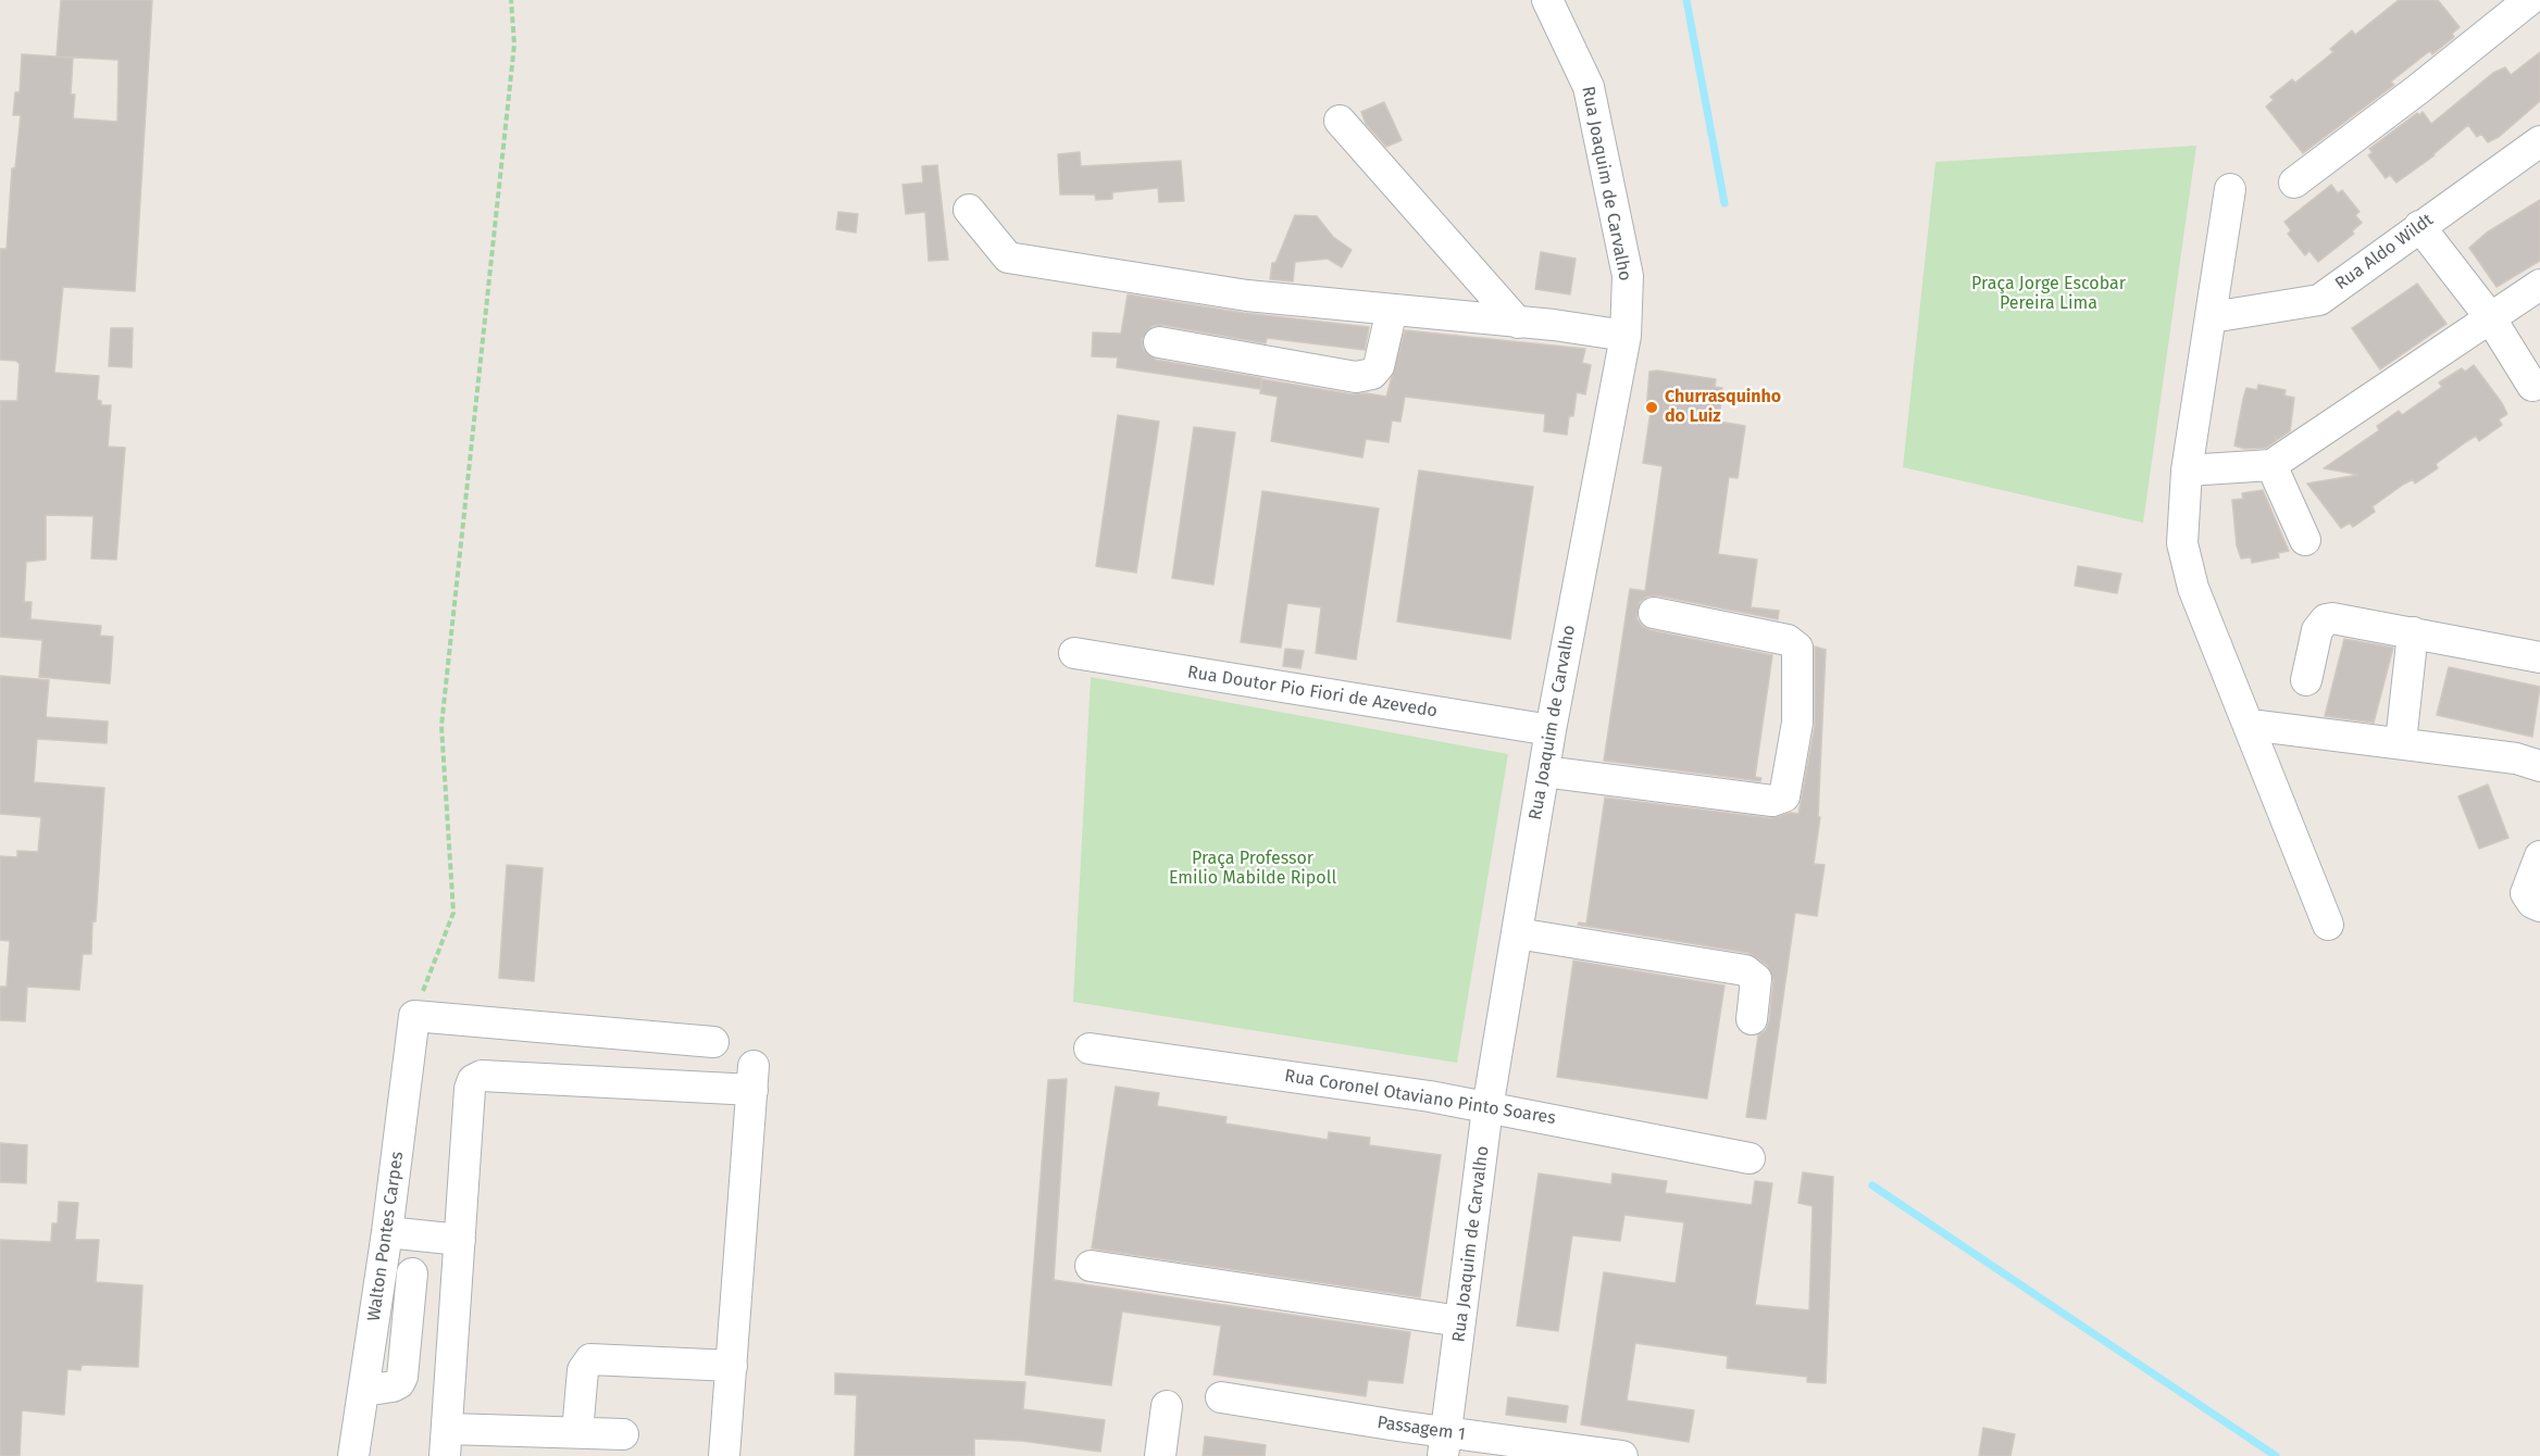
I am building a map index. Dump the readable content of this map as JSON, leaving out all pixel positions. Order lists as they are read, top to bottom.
{
  "streets": {
    "street": [
      "Rua Joaquim de Carvalho",
      "Rua Aldo Wildt",
      "Rua Doutor Pio Fiori de Azevedo",
      "Rua Coronel Otaviano Pinto Soares",
      "Walton Pontes Carpes",
      "Passagem 1"
    ]
  },
  "crossings": [
    ["Rua Joaquim de Carvalho", "Rua Doutor Pio Fiori de Azevedo"],
    ["Rua Joaquim de Carvalho", "Rua Coronel Otaviano Pinto Soares"],
    ["Rua Joaquim de Carvalho", "Passagem 1"]
  ],
  "parks": ["Praça Jorge Escobar Pereira Lima", "Praça Professor Emilio Mabilde Ripoll"],
  "places": ["Churrasquinho do Luiz"]
}
